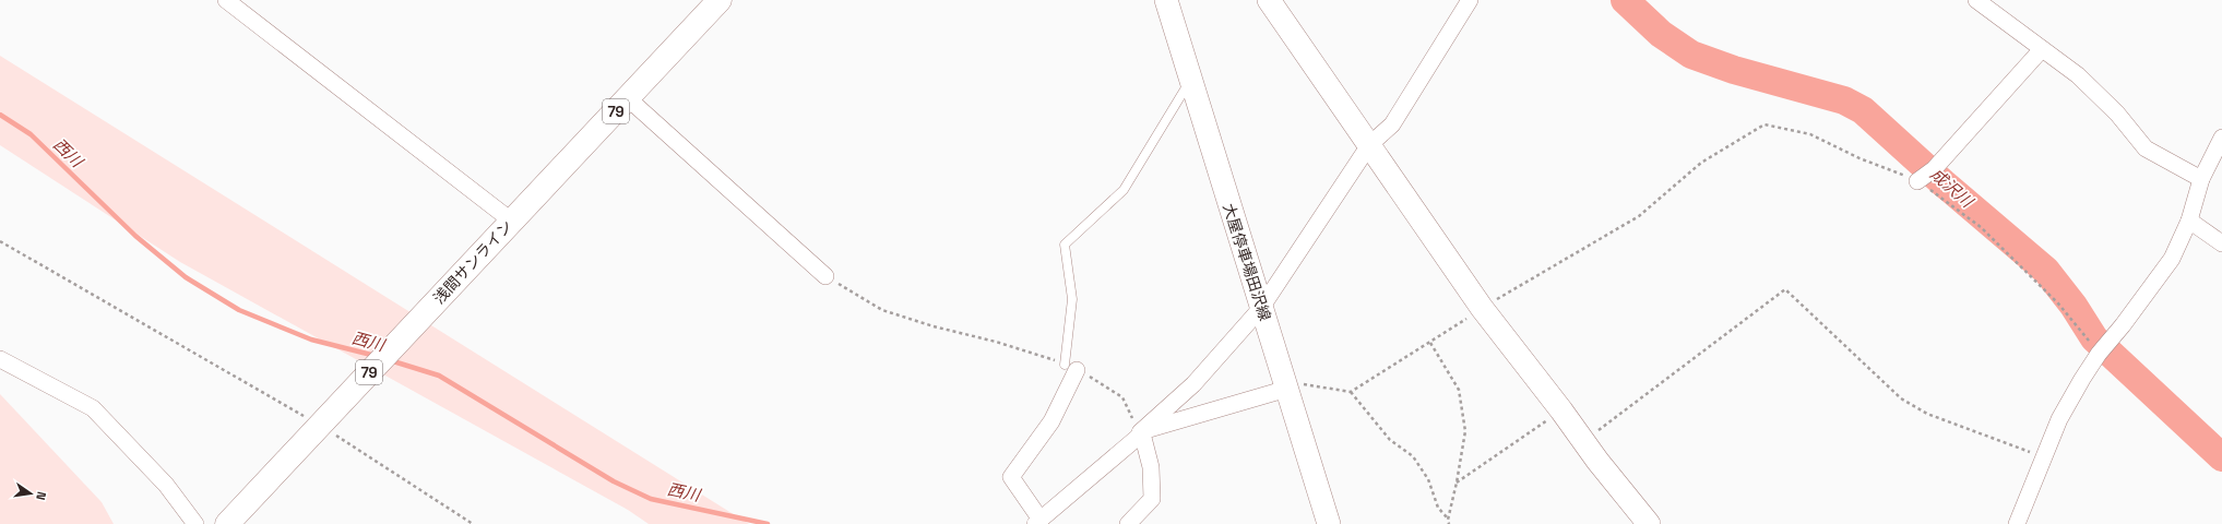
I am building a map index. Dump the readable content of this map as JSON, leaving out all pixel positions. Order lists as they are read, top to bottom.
{
  "streets": {
    "main road": ["79", "浅間サンライン"],
    "street": ["大屋停車場田沢線"]
  },
  "water": ["西川", "成沢川"],
  "north": "right"
}
